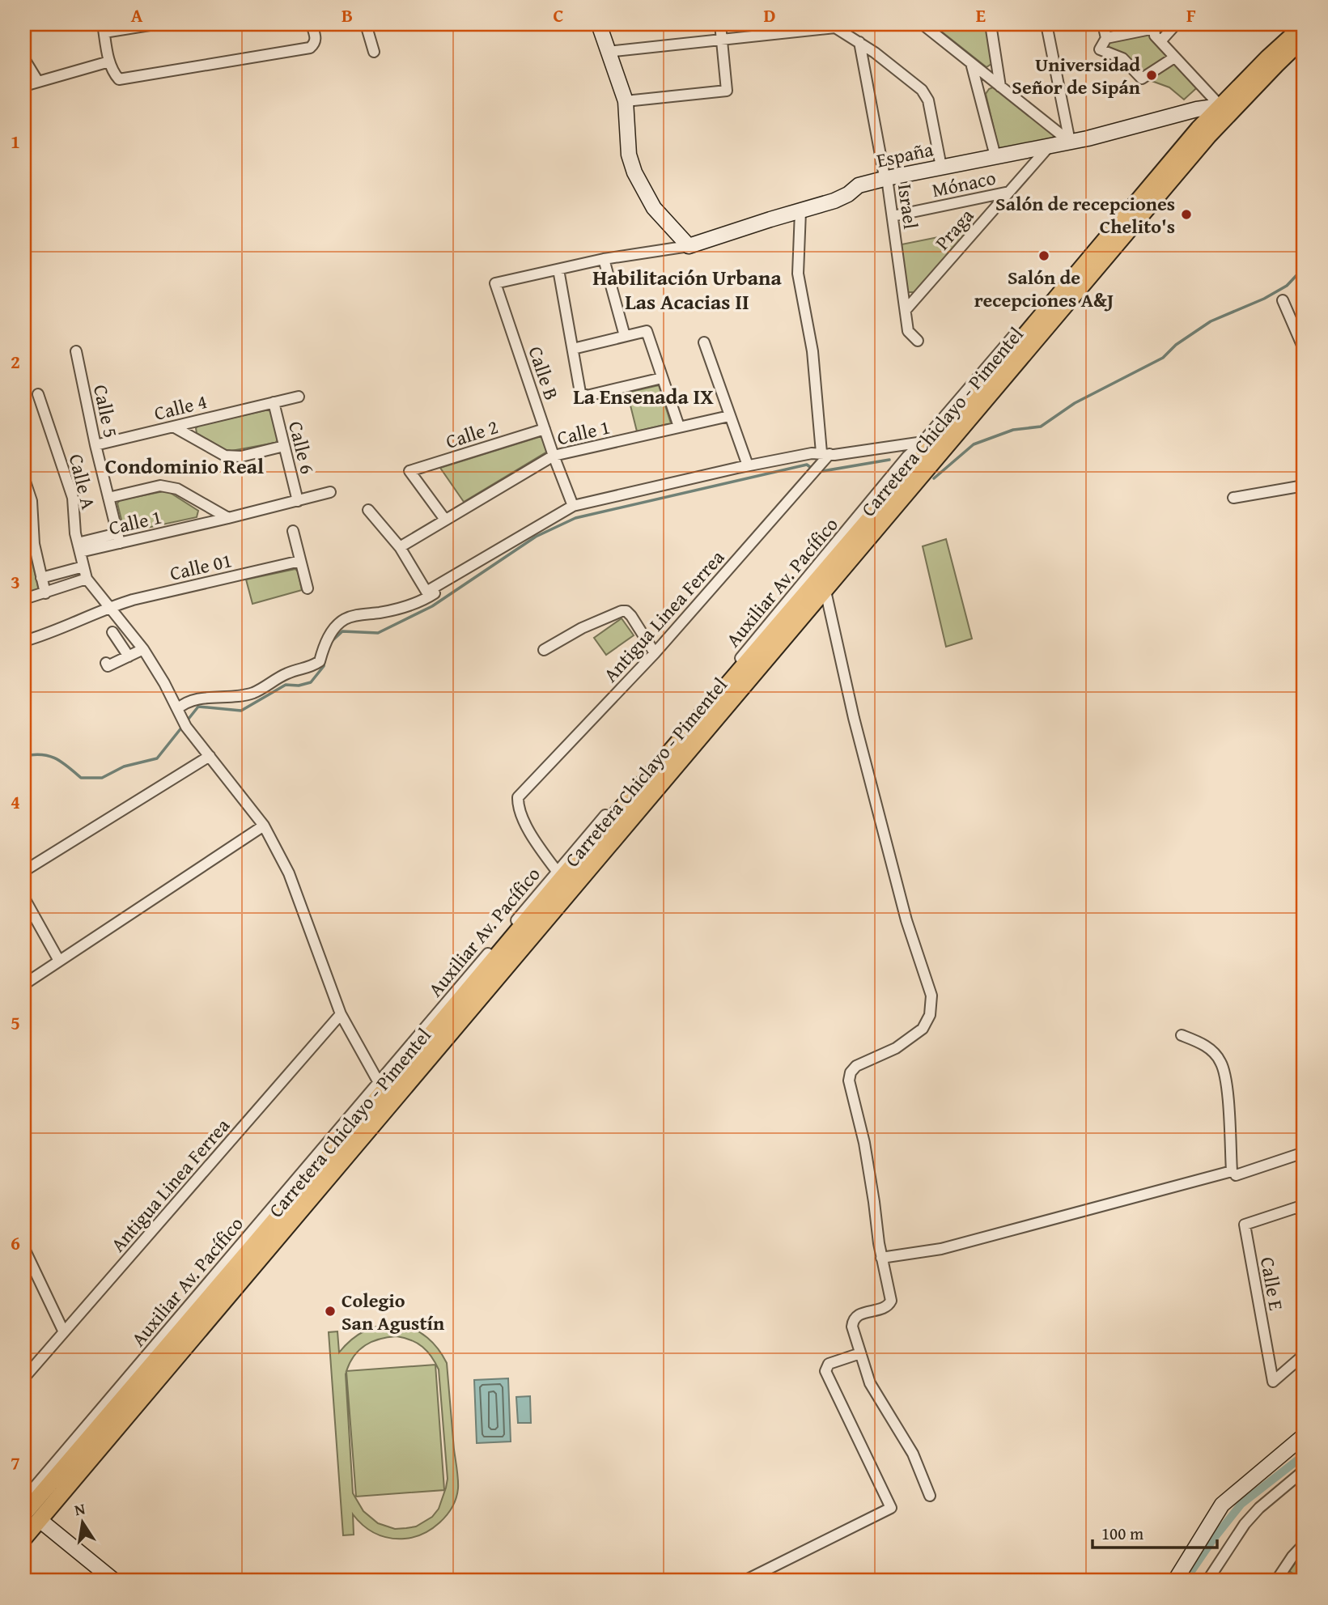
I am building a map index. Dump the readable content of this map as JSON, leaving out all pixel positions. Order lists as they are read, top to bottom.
{
  "streets": {
    "main road": ["Carretera Chiclayo - Pimentel"],
    "street": [
      "España",
      "Mónaco",
      "Israel",
      "Praga",
      "Calle B",
      "Calle 4",
      "Calle 5",
      "Calle 1",
      "Calle 2",
      "Calle 6",
      "Calle A",
      "Calle 01",
      "Auxiliar Av. Pacífico",
      "Antigua Linea Ferrea",
      "Calle E"
    ]
  },
  "crossings": [
    ["España", "Israel"],
    ["España", "Praga"],
    ["España", "Calle B"],
    ["España", "Carretera Chiclayo - Pimentel"],
    ["Mónaco", "Israel"],
    ["Mónaco", "Praga"],
    ["Israel", "Praga"],
    ["Calle B", "Calle 1"],
    ["Calle B", "Calle 2"],
    ["Calle 4", "Calle 5"],
    ["Calle 4", "Calle 6"],
    ["Calle 5", "Calle 1"],
    ["Carretera Chiclayo - Pimentel", "Auxiliar Av. Pacífico"],
    ["Carretera Chiclayo - Pimentel", "Antigua Linea Ferrea"],
    ["Calle 1", "Calle 2"],
    ["Calle 1", "Calle 6"],
    ["Calle 1", "Calle A"],
    ["Auxiliar Av. Pacífico", "Antigua Linea Ferrea"]
  ],
  "districts": ["Habilitación Urbana Las Acacias II", "La Ensenada IX", "Condominio Real"],
  "places": [
    "Universidad Señor de Sipán",
    "Salón de recepciones Chelito's",
    "Salón de recepciones A&J",
    "Colegio San Agustín"
  ],
  "scale_bar": "100 m",
  "north": "top",
  "grid": {
    "columns": [
      "A",
      "B",
      "C",
      "D",
      "E",
      "F"
    ],
    "rows": [
      "1",
      "2",
      "3",
      "4",
      "5",
      "6",
      "7"
    ]
  }
}
